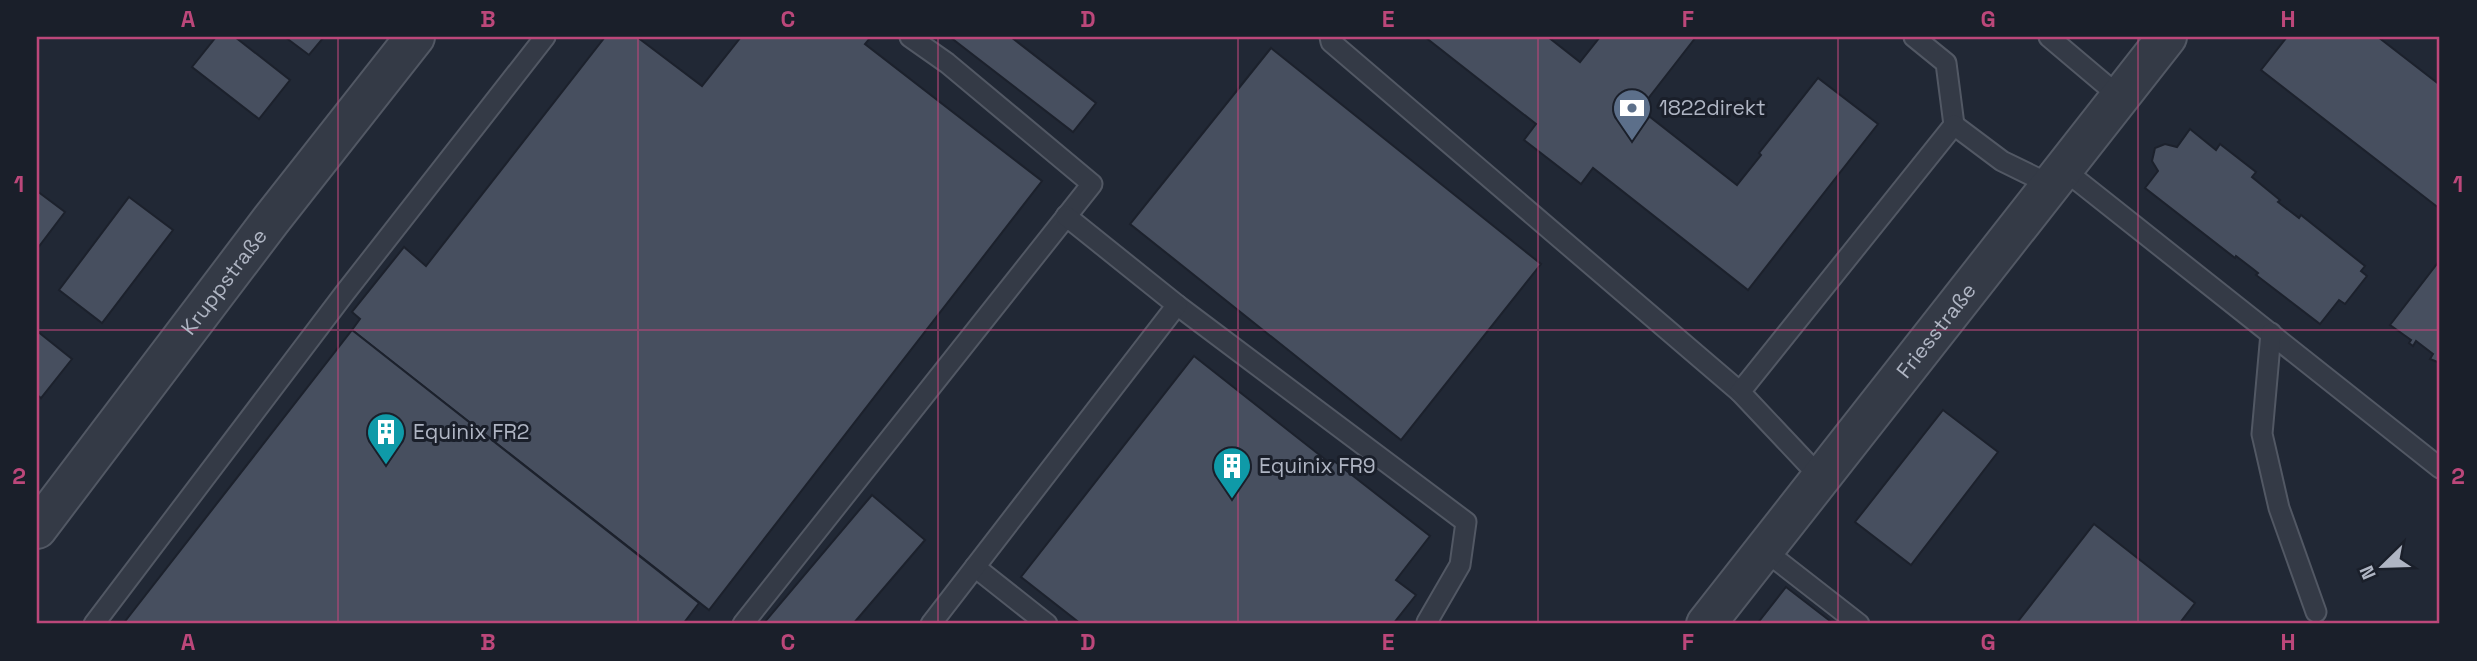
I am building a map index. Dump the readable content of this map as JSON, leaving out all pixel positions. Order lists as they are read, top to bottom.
{
  "streets": {
    "street": ["Kruppstraße", "Friesstraße"]
  },
  "places": {
    "bank": ["1822direkt"],
    "building": ["Equinix FR2", "Equinix FR9"]
  },
  "north": "bottom left",
  "grid": {
    "columns": [
      "A",
      "B",
      "C",
      "D",
      "E",
      "F",
      "G",
      "H"
    ],
    "rows": ["1", "2"]
  }
}
